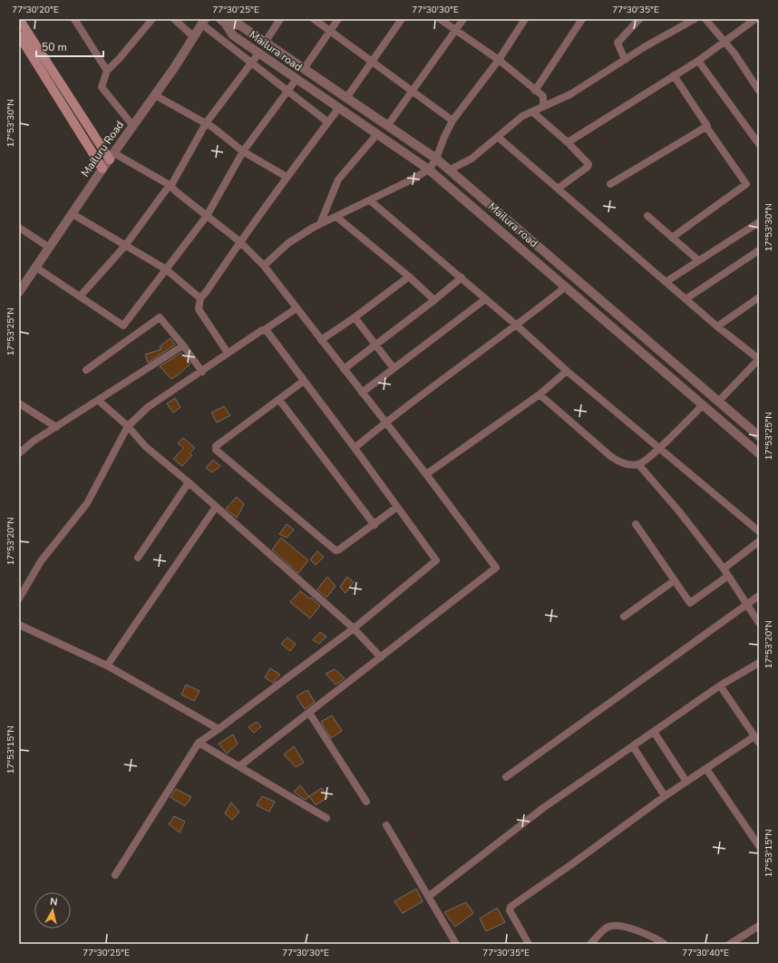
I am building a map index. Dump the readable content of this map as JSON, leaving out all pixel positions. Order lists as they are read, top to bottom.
{
  "streets": {
    "street": ["Mailura road", "Mailuru Road"]
  },
  "scale_bar": "50 m",
  "north": "top",
  "coordinates": [
    "77°30'20\"E",
    "77°30'25\"E",
    "77°30'30\"E",
    "77°30'35\"E",
    "17°53'30\"N",
    "17°53'25\"N",
    "17°53'20\"N",
    "17°53'15\"N",
    "77°30'40\"E"
  ]
}
